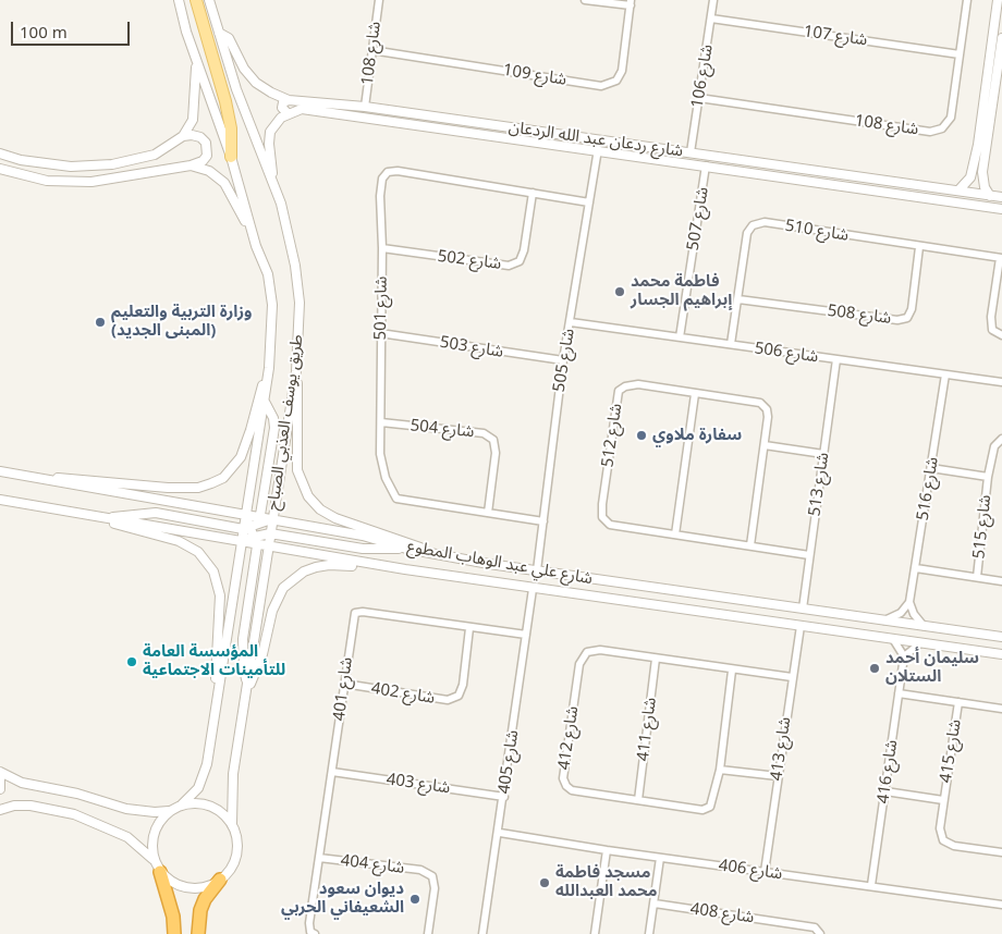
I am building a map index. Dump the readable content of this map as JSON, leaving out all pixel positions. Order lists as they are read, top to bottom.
{
  "streets": {
    "street": [
      "شارع 107",
      "شارع 108",
      "شارع 109",
      "شارع 106",
      "شارع ردعان عبد الله الردعان",
      "شارع 507",
      "شارع 510",
      "شارع 502",
      "شارع 501",
      "شارع 508",
      "شارع 503",
      "شارع 506",
      "شارع 505",
      "طريق يوسف العذبي الصباح",
      "شارع 504",
      "شارع 512",
      "شارع 513",
      "شارع 516",
      "شارع 515",
      "شارع علي عبد الوهاب المطوع",
      "شارع 401",
      "شارع 402",
      "شارع 411",
      "شارع 412",
      "شارع 413",
      "شارع 415",
      "شارع 405",
      "شارع 416",
      "شارع 403",
      "شارع 404",
      "شارع 406",
      "شارع 408"
    ]
  },
  "crossings": [
    ["شارع 107", "شارع 108"],
    ["شارع 107", "شارع 106"],
    ["شارع 108", "شارع 109"],
    ["شارع 108", "شارع 106"],
    ["شارع 108", "شارع ردعان عبد الله الردعان"],
    ["شارع 106", "شارع ردعان عبد الله الردعان"],
    ["شارع ردعان عبد الله الردعان", "شارع 507"],
    ["شارع ردعان عبد الله الردعان", "شارع 505"],
    ["شارع ردعان عبد الله الردعان", "طريق يوسف العذبي الصباح"],
    ["شارع 507", "شارع 506"],
    ["شارع 510", "شارع 508"],
    ["شارع 510", "شارع 506"],
    ["شارع 502", "شارع 501"],
    ["شارع 501", "شارع 503"],
    ["شارع 501", "شارع 505"],
    ["شارع 501", "شارع 504"],
    ["شارع 503", "شارع 505"],
    ["شارع 506", "شارع 505"],
    ["شارع 506", "شارع 513"],
    ["شارع 506", "شارع 516"],
    ["شارع 505", "شارع علي عبد الوهاب المطوع"],
    ["طريق يوسف العذبي الصباح", "شارع علي عبد الوهاب المطوع"],
    ["شارع 512", "شارع 513"],
    ["شارع 513", "شارع علي عبد الوهاب المطوع"],
    ["شارع 516", "شارع 515"],
    ["شارع علي عبد الوهاب المطوع", "شارع 413"],
    ["شارع علي عبد الوهاب المطوع", "شارع 405"],
    ["شارع 401", "شارع 402"],
    ["شارع 401", "شارع 405"],
    ["شارع 401", "شارع 403"],
    ["شارع 401", "شارع 404"],
    ["شارع 411", "شارع 412"],
    ["شارع 412", "شارع 413"],
    ["شارع 413", "شارع 406"],
    ["شارع 415", "شارع 416"],
    ["شارع 405", "شارع 403"],
    ["شارع 405", "شارع 406"],
    ["شارع 416", "شارع 406"]
  ],
  "places": [
    "فاطمة محمد إبراهيم الجسار",
    "وزارة التربية والتعليم (المبنى الجديد)",
    "سفارة ملاوي",
    "المؤسسة العامة للتأمينات الاجتماعية",
    "سليمان أحمد الستلان",
    "مسجد فاطمة محمد العبدالله",
    "ديوان سعود الشعيفاني الحربي"
  ],
  "scale_bar": "100 m"
}
